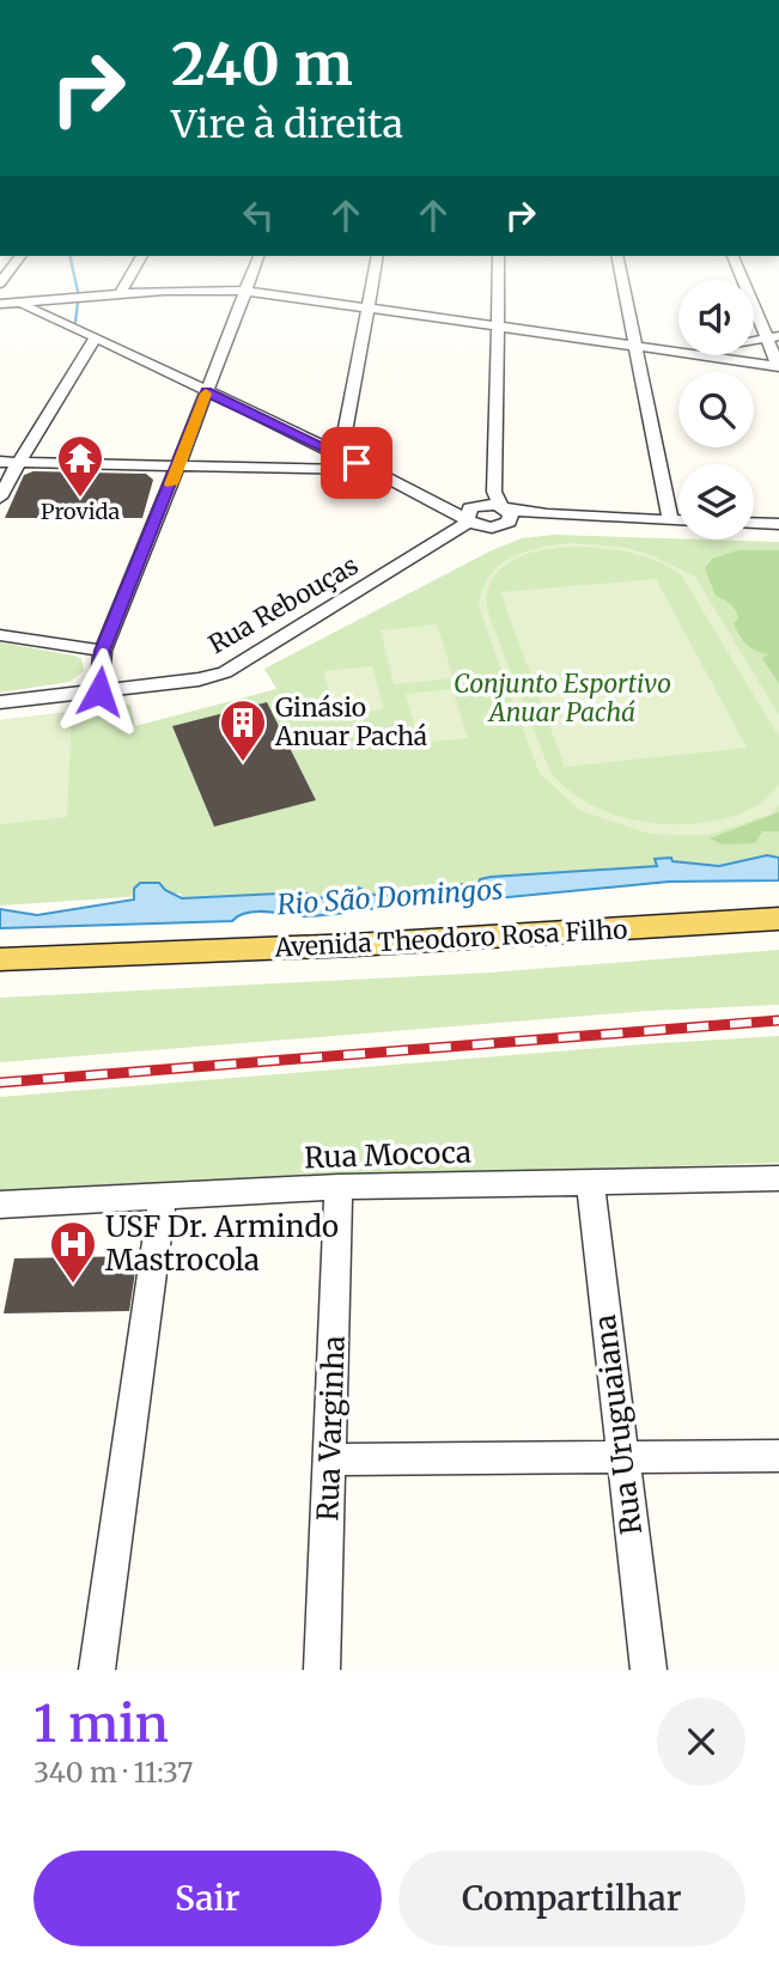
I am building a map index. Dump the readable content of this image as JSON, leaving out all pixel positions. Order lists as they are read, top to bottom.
{
  "streets": {
    "main road": ["Avenida Theodoro Rosa Filho"],
    "street": [
      "Rua Rebouças",
      "Rua Mococa",
      "Rua Uruguaiana",
      "Rua Varginha"
    ]
  },
  "crossings": [
    ["Rua Mococa", "Rua Uruguaiana"],
    ["Rua Mococa", "Rua Varginha"]
  ],
  "water": ["Rio São Domingos"],
  "parks": ["Conjunto Esportivo Anuar Pachá"],
  "places": {
    "temple": ["Provida"],
    "building": ["Ginásio Anuar Pachá"],
    "hospital": ["USF Dr. Armindo Mastrocola"]
  },
  "page": {
    "turn": ["240 m", "Vire à direita"],
    "heading": ["1 min", "340 m · 11:37"],
    "buttons": ["Sair", "Compartilhar"]
  }
}
